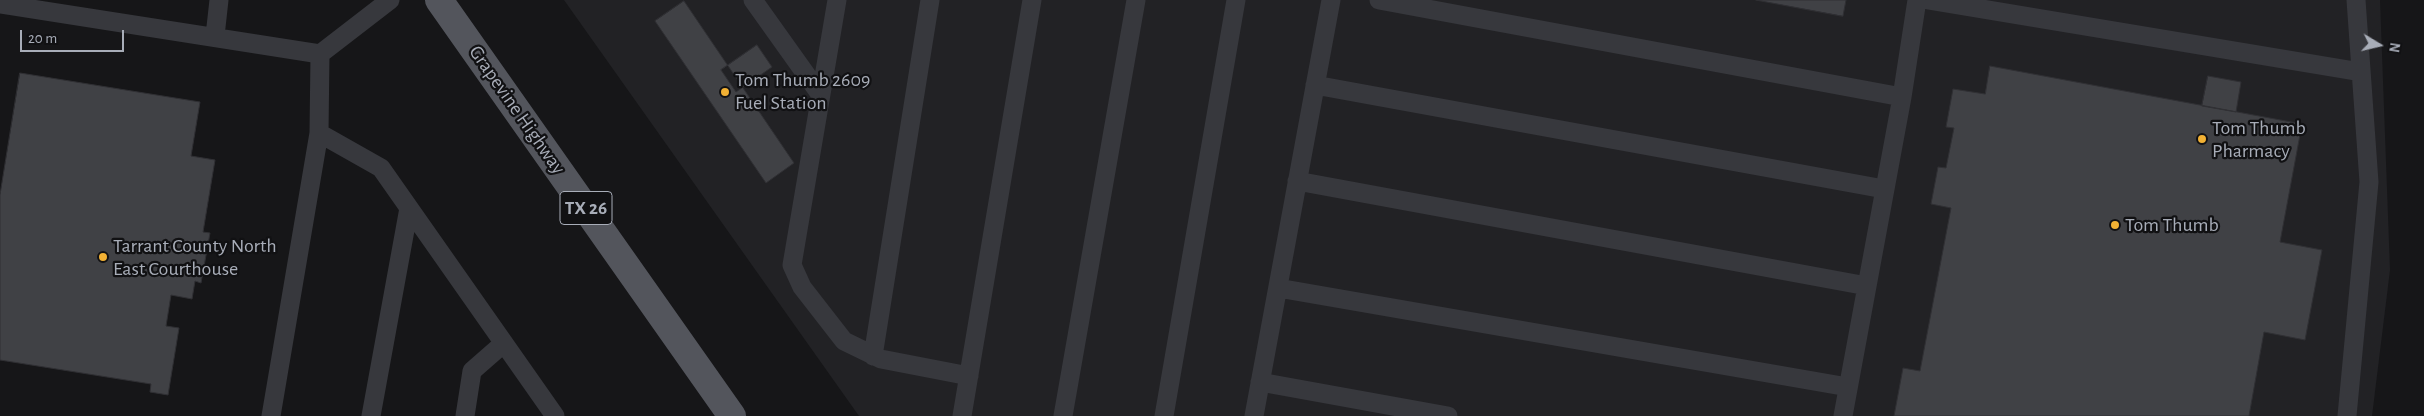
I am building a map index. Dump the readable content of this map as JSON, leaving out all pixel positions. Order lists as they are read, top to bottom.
{
  "streets": {
    "main road": ["Grapevine Highway", "TX 26"]
  },
  "places": [
    "Tom Thumb 2609 Fuel Station",
    "Tom Thumb Pharmacy",
    "Tom Thumb",
    "Tarrant County North East Courthouse"
  ],
  "scale_bar": "20 m",
  "north": "right"
}
